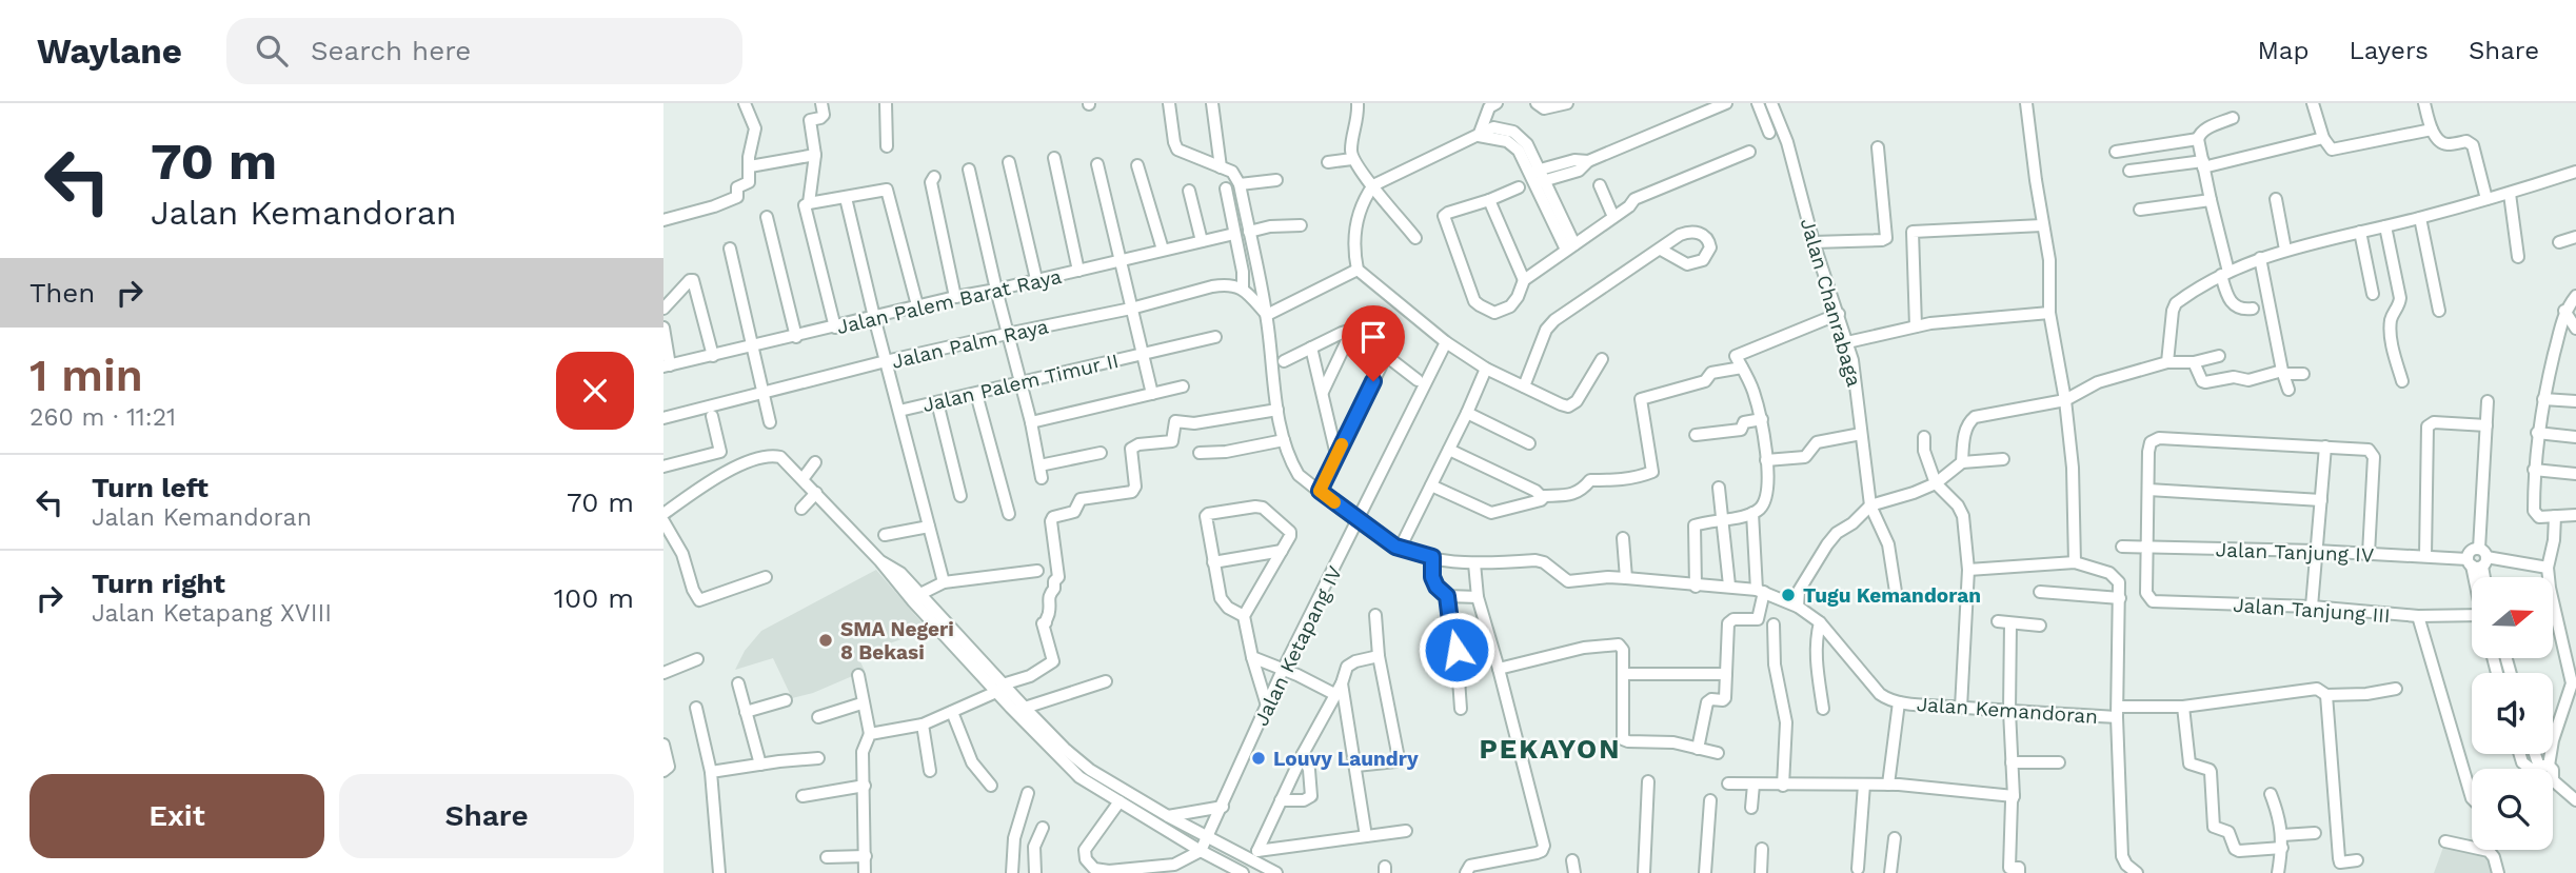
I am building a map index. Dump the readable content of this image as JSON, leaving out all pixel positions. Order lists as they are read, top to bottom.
{
  "streets": {
    "street": [
      "Jalan Palem Barat Raya",
      "Jalan Chanrabaga",
      "Jalan Palm Raya",
      "Jalan Palem Timur II",
      "Jalan Tanjung IV",
      "Jalan Tanjung III",
      "Jalan Ketapang IV",
      "Jalan Kemandoran"
    ]
  },
  "crossings": [
    ["Jalan Tanjung IV", "Jalan Tanjung III"],
    ["Jalan Ketapang IV", "Jalan Kemandoran"]
  ],
  "districts": ["PEKAYON"],
  "places": ["Tugu Kemandoran", "SMA Negeri 8 Bekasi", "Louvy Laundry"],
  "north": "right",
  "page": {
    "header": "Waylane",
    "search": "Search here",
    "nav": ["Map", "Layers", "Share"],
    "turn": ["70 m", "Jalan Kemandoran"],
    "then": "Then",
    "heading": ["1 min", "260 m · 11:21"],
    "list": [
      {
        "name": "Turn left",
        "note": "Jalan Kemandoran",
        "value": "70 m"
      },
      {
        "name": "Turn right",
        "note": "Jalan Ketapang XVIII",
        "value": "100 m"
      }
    ],
    "buttons": ["Exit", "Share"]
  }
}
